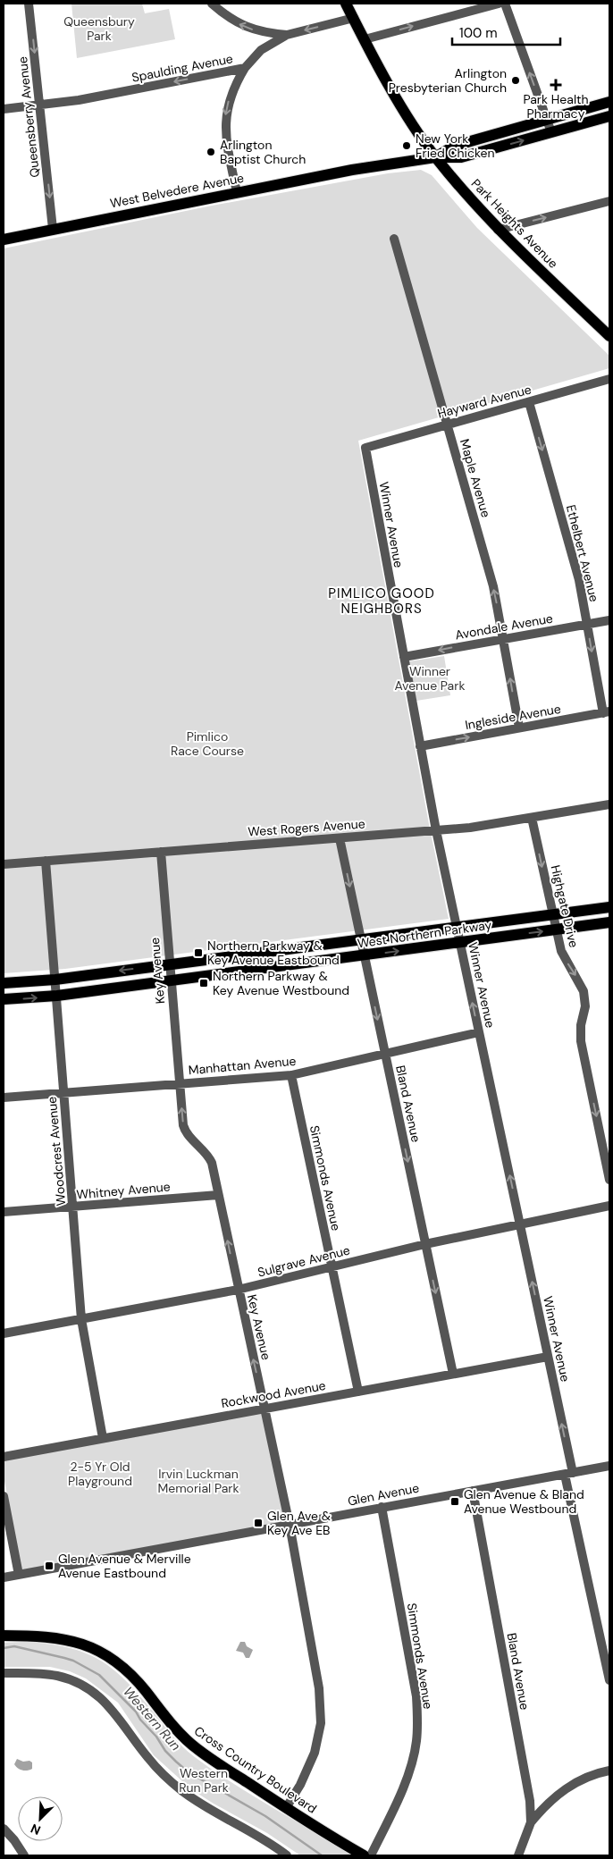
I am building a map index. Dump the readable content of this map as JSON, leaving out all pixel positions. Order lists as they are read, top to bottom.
{
  "streets": {
    "main road": [
      "West Belvedere Avenue",
      "Park Heights Avenue",
      "West Northern Parkway",
      "Cross Country Boulevard"
    ],
    "street": [
      "Spaulding Avenue",
      "Queensberry Avenue",
      "Hayward Avenue",
      "Maple Avenue",
      "Winner Avenue",
      "Ethelbert Avenue",
      "Avondale Avenue",
      "Ingleside Avenue",
      "West Rogers Avenue",
      "Highgate Drive",
      "Key Avenue",
      "Manhattan Avenue",
      "Bland Avenue",
      "Woodcrest Avenue",
      "Simmonds Avenue",
      "Whitney Avenue",
      "Sulgrave Avenue",
      "Rockwood Avenue",
      "Glen Avenue"
    ]
  },
  "crossings": [
    ["Spaulding Avenue", "Queensberry Avenue"],
    ["Spaulding Avenue", "Park Heights Avenue"],
    ["Queensberry Avenue", "West Belvedere Avenue"],
    ["West Belvedere Avenue", "Park Heights Avenue"],
    ["Hayward Avenue", "Maple Avenue"],
    ["Hayward Avenue", "Winner Avenue"],
    ["Hayward Avenue", "Ethelbert Avenue"],
    ["Maple Avenue", "Avondale Avenue"],
    ["Maple Avenue", "Ingleside Avenue"],
    ["Winner Avenue", "Avondale Avenue"],
    ["Winner Avenue", "Ingleside Avenue"],
    ["Winner Avenue", "West Rogers Avenue"],
    ["Winner Avenue", "West Northern Parkway"],
    ["Winner Avenue", "Manhattan Avenue"],
    ["Winner Avenue", "Sulgrave Avenue"],
    ["Winner Avenue", "Rockwood Avenue"],
    ["Winner Avenue", "Glen Avenue"],
    ["Ethelbert Avenue", "Avondale Avenue"],
    ["Ethelbert Avenue", "Ingleside Avenue"],
    ["West Rogers Avenue", "Highgate Drive"],
    ["West Rogers Avenue", "Key Avenue"],
    ["West Rogers Avenue", "Bland Avenue"],
    ["West Rogers Avenue", "Woodcrest Avenue"],
    ["Highgate Drive", "West Northern Parkway"],
    ["West Northern Parkway", "Key Avenue"],
    ["West Northern Parkway", "Bland Avenue"],
    ["West Northern Parkway", "Woodcrest Avenue"],
    ["Key Avenue", "Manhattan Avenue"],
    ["Key Avenue", "Whitney Avenue"],
    ["Key Avenue", "Sulgrave Avenue"],
    ["Key Avenue", "Rockwood Avenue"],
    ["Key Avenue", "Glen Avenue"],
    ["Key Avenue", "Cross Country Boulevard"],
    ["Manhattan Avenue", "Bland Avenue"],
    ["Manhattan Avenue", "Woodcrest Avenue"],
    ["Manhattan Avenue", "Simmonds Avenue"],
    ["Bland Avenue", "Sulgrave Avenue"],
    ["Bland Avenue", "Rockwood Avenue"],
    ["Bland Avenue", "Glen Avenue"],
    ["Woodcrest Avenue", "Whitney Avenue"],
    ["Woodcrest Avenue", "Sulgrave Avenue"],
    ["Woodcrest Avenue", "Rockwood Avenue"],
    ["Simmonds Avenue", "Sulgrave Avenue"],
    ["Simmonds Avenue", "Rockwood Avenue"],
    ["Simmonds Avenue", "Glen Avenue"]
  ],
  "one_way": [
    "Spaulding Avenue",
    "Queensberry Avenue",
    "Maple Avenue",
    "Winner Avenue",
    "Ethelbert Avenue",
    "Avondale Avenue",
    "Ingleside Avenue",
    "Highgate Drive",
    "Bland Avenue"
  ],
  "districts": ["PIMLICO GOOD NEIGHBORS"],
  "water": ["Western Run"],
  "parks": [
    "Queensbury Park",
    "Winner Avenue Park",
    "Pimlico Race Course",
    "2-5 Yr Old Playground",
    "Irvin Luckman Memorial Park",
    "Western Run Park"
  ],
  "places": {
    "other": ["Arlington Presbyterian Church", "New York Fried Chicken", "Arlington Baptist Church"],
    "health": ["Park Health Pharmacy"],
    "transit": [
      "Northern Parkway & Key Avenue Eastbound",
      "Northern Parkway & Key Avenue Westbound",
      "Glen Avenue & Bland Avenue Westbound",
      "Glen Ave & Key Ave EB",
      "Glen Avenue & Merville Avenue Eastbound"
    ]
  },
  "scale_bar": "100 m",
  "north": "bottom left"
}
